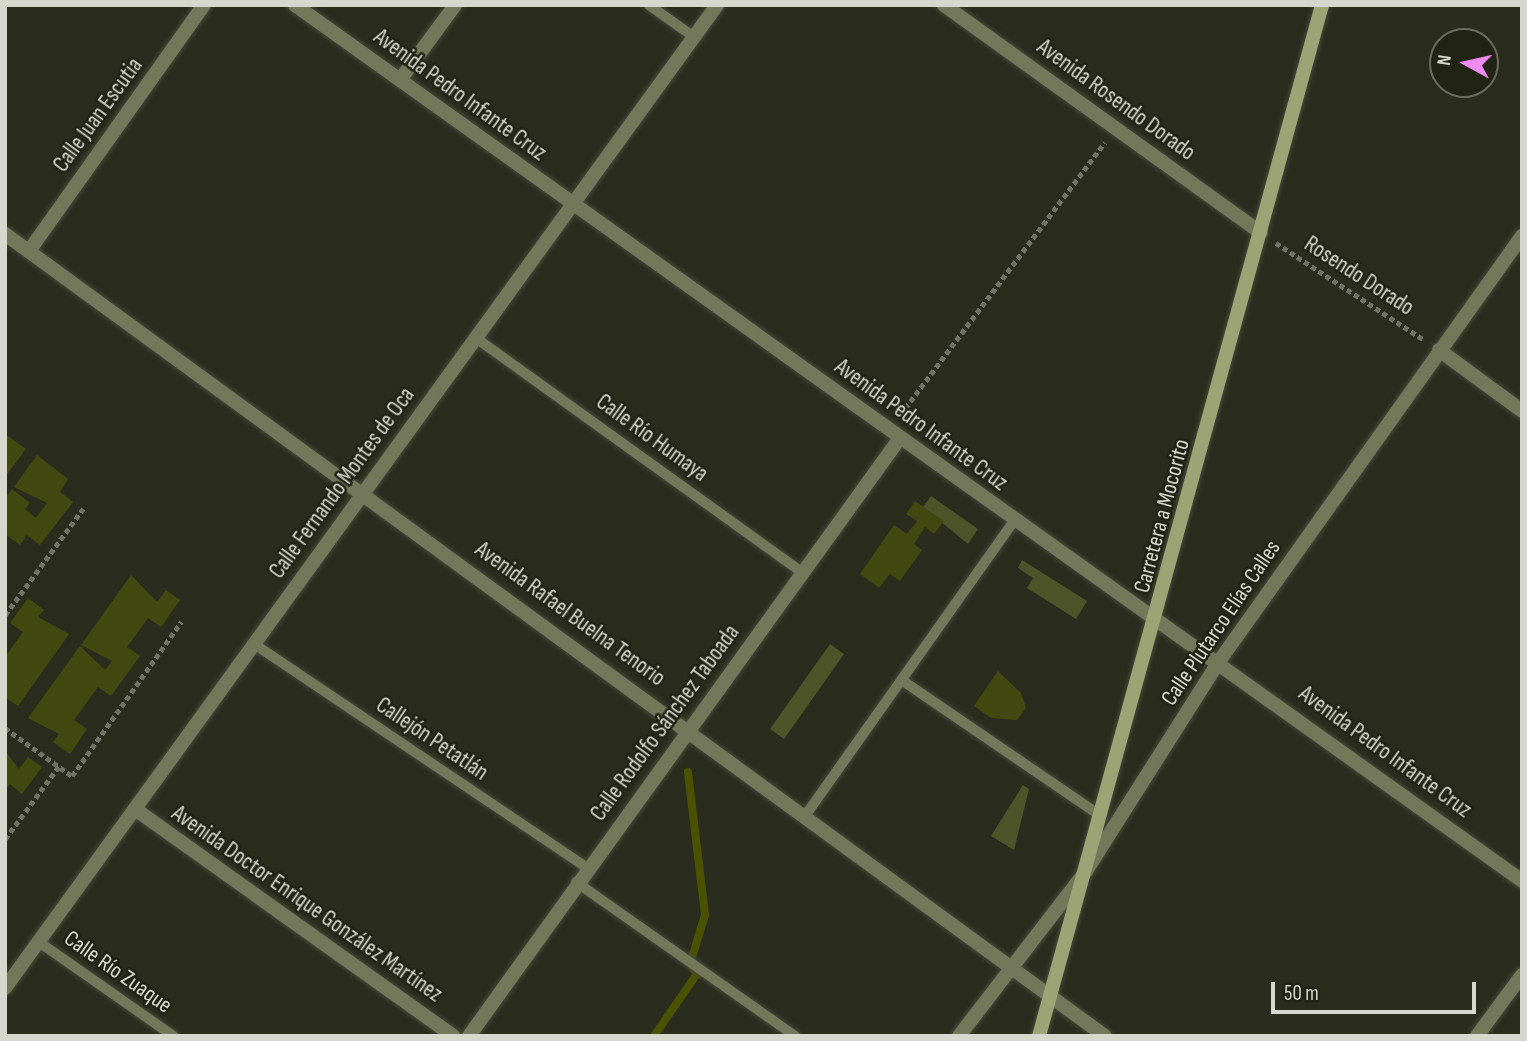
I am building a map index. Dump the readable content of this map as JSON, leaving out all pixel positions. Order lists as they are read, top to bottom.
{
  "streets": {
    "main road": ["Carretera a Mocorito"],
    "street": [
      "Avenida Pedro Infante Cruz",
      "Avenida Rosendo Dorado",
      "Calle Juan Escutia",
      "Calle Fernando Montes de Oca",
      "Avenida Rafael Buelna Tenorio",
      "Calle Plutarco Elías Calles",
      "Calle Rodolfo Sánchez Taboada",
      "Avenida Doctor Enrique González Martínez"
    ],
    "lane": ["Calle Río Humaya", "Callejón Petatlán", "Calle Río Zuaque"],
    "path": ["Rosendo Dorado"]
  },
  "crossings": [
    ["Avenida Pedro Infante Cruz", "Calle Fernando Montes de Oca"],
    ["Avenida Pedro Infante Cruz", "Carretera a Mocorito"],
    ["Avenida Pedro Infante Cruz", "Calle Plutarco Elías Calles"],
    ["Avenida Pedro Infante Cruz", "Calle Rodolfo Sánchez Taboada"],
    ["Avenida Rosendo Dorado", "Rosendo Dorado"],
    ["Avenida Rosendo Dorado", "Carretera a Mocorito"],
    ["Calle Juan Escutia", "Avenida Rafael Buelna Tenorio"],
    ["Rosendo Dorado", "Carretera a Mocorito"],
    ["Rosendo Dorado", "Calle Plutarco Elías Calles"],
    ["Calle Río Humaya", "Calle Fernando Montes de Oca"],
    ["Calle Río Humaya", "Calle Rodolfo Sánchez Taboada"],
    ["Calle Fernando Montes de Oca", "Avenida Rafael Buelna Tenorio"],
    ["Calle Fernando Montes de Oca", "Callejón Petatlán"],
    ["Calle Fernando Montes de Oca", "Avenida Doctor Enrique González Martínez"],
    ["Calle Fernando Montes de Oca", "Calle Río Zuaque"],
    ["Carretera a Mocorito", "Avenida Rafael Buelna Tenorio"],
    ["Carretera a Mocorito", "Calle Plutarco Elías Calles"],
    ["Avenida Rafael Buelna Tenorio", "Calle Plutarco Elías Calles"],
    ["Avenida Rafael Buelna Tenorio", "Calle Rodolfo Sánchez Taboada"],
    ["Calle Rodolfo Sánchez Taboada", "Callejón Petatlán"]
  ],
  "scale_bar": "50 m",
  "north": "left"
}
